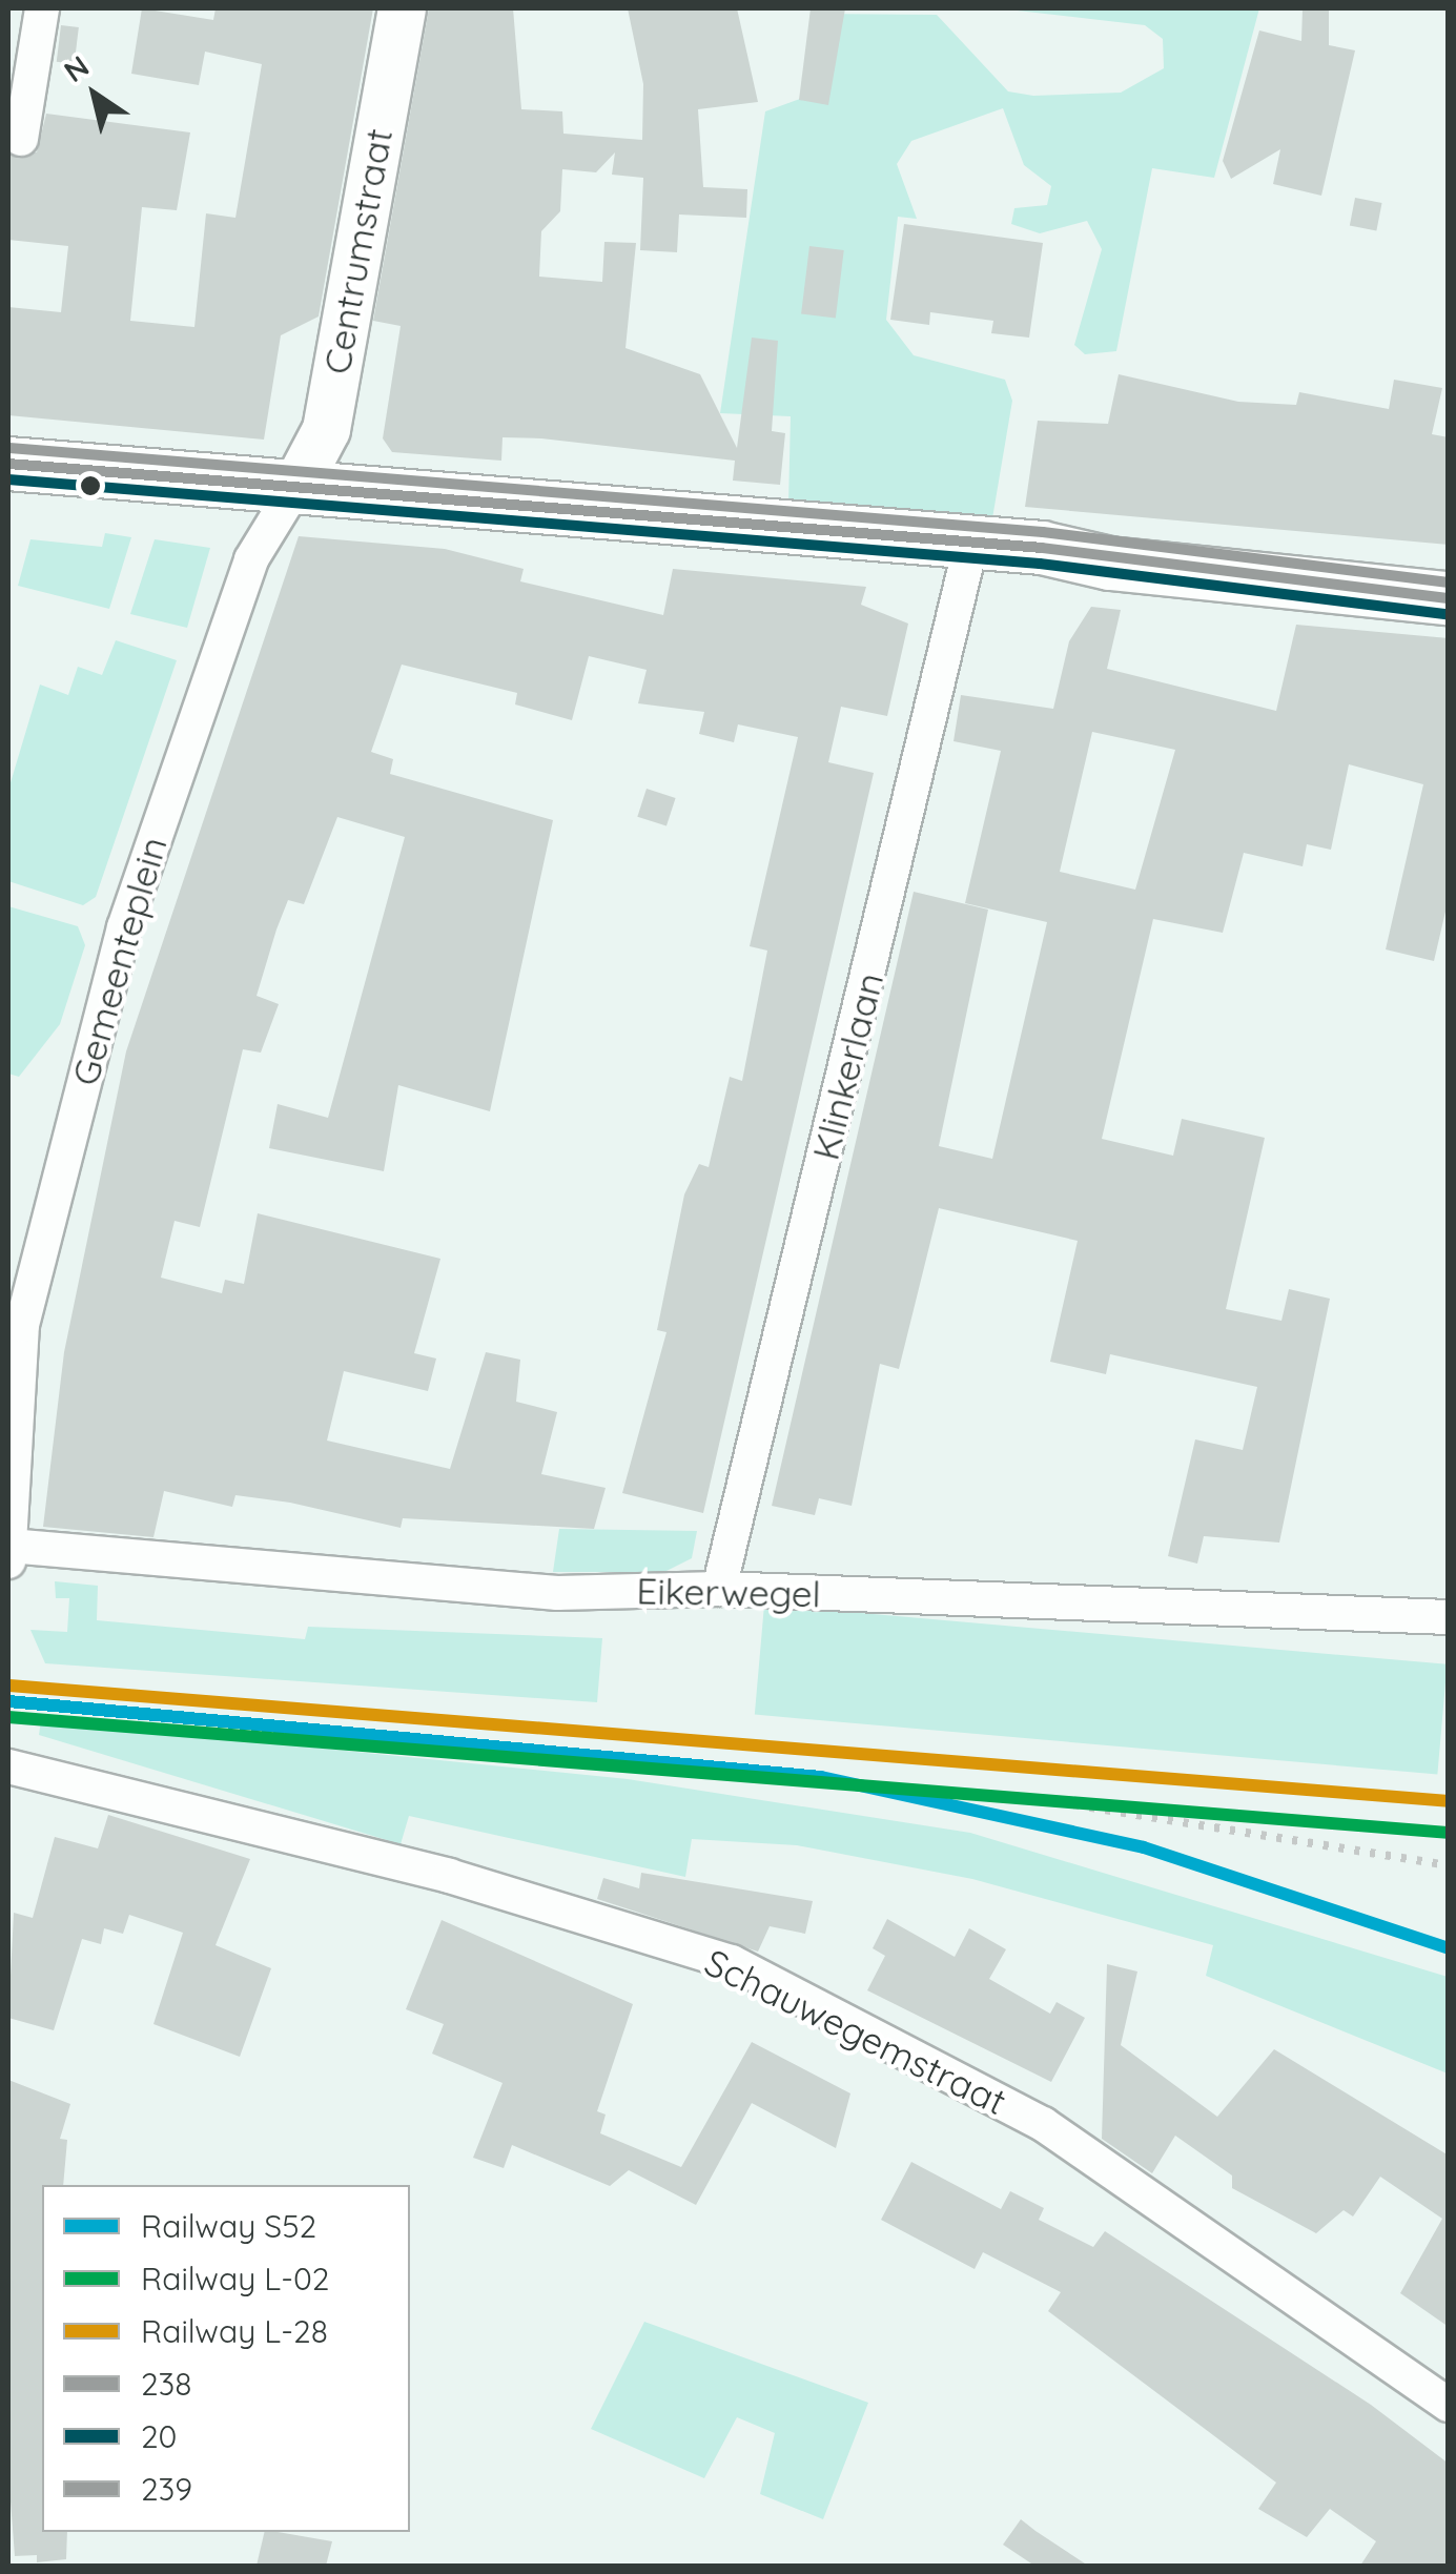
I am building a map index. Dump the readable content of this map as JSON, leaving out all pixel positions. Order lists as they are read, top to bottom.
{
  "streets": {
    "main road": ["Centrumstraat"],
    "street": [
      "Gemeenteplein",
      "Klinkerlaan",
      "Eikerwegel",
      "Schauwegemstraat"
    ]
  },
  "crossings": [
    ["Centrumstraat", "Gemeenteplein"],
    ["Gemeenteplein", "Eikerwegel"],
    ["Klinkerlaan", "Eikerwegel"]
  ],
  "lines": [
    "transit line 239",
    "transit line 238",
    "transit line 20",
    "rail line L-28",
    "rail line S52",
    "rail line L-02"
  ],
  "legend": [
    "Railway S52",
    "Railway L-02",
    "Railway L-28",
    "238",
    "20",
    "239"
  ],
  "north": "top left"
}
